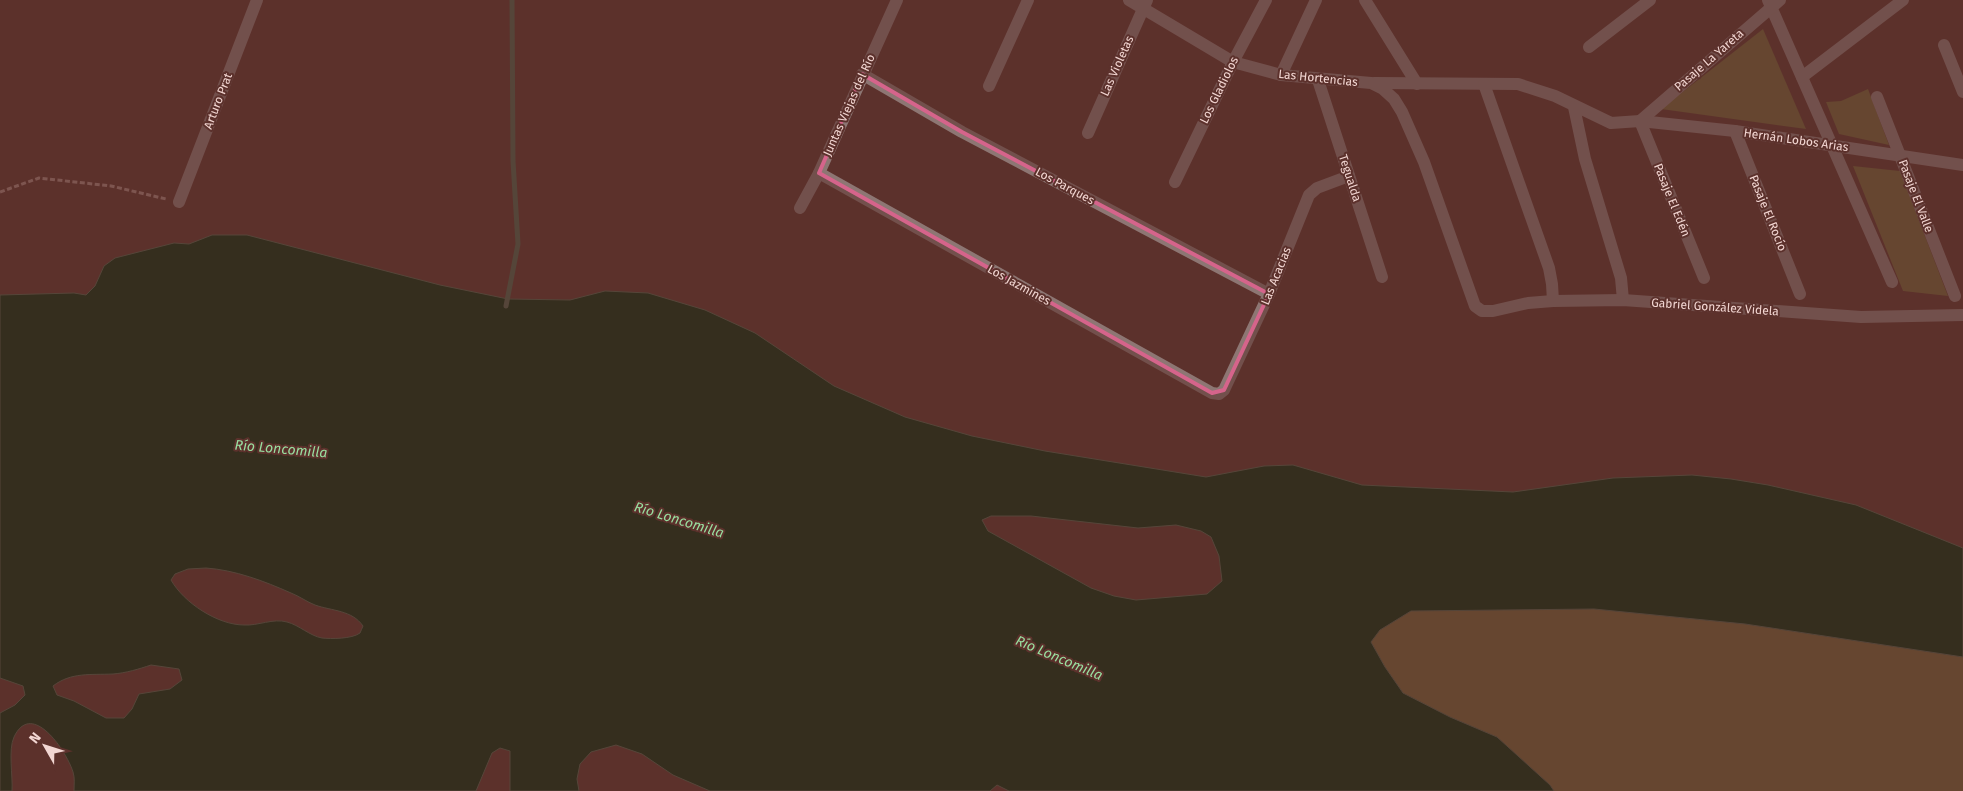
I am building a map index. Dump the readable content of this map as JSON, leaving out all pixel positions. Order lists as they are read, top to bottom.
{
  "streets": {
    "street": [
      "Pasaje La Yareta",
      "Las Violetas",
      "Las Hortencias",
      "Los Gladiolos",
      "Arturo Prat",
      "Juntas Viejas del Río",
      "Hernán Lobos Arias",
      "Tegualda",
      "Los Parques",
      "Pasaje El Valle",
      "Pasaje El Edén",
      "Pasaje El Rocío",
      "Las Acacias",
      "Los Jazmines",
      "Gabriel González Videla"
    ]
  },
  "crossings": [
    ["Pasaje La Yareta", "Hernán Lobos Arias"],
    ["Pasaje La Yareta", "Pasaje El Edén"],
    ["Las Violetas", "Las Hortencias"],
    ["Las Hortencias", "Los Gladiolos"],
    ["Las Hortencias", "Hernán Lobos Arias"],
    ["Las Hortencias", "Tegualda"],
    ["Las Hortencias", "Gabriel González Videla"],
    ["Juntas Viejas del Río", "Los Parques"],
    ["Juntas Viejas del Río", "Los Jazmines"],
    ["Hernán Lobos Arias", "Pasaje El Valle"],
    ["Hernán Lobos Arias", "Pasaje El Edén"],
    ["Hernán Lobos Arias", "Pasaje El Rocío"],
    ["Tegualda", "Las Acacias"],
    ["Los Parques", "Las Acacias"],
    ["Las Acacias", "Los Jazmines"]
  ],
  "water": ["Río Loncomilla"],
  "north": "top left"
}
